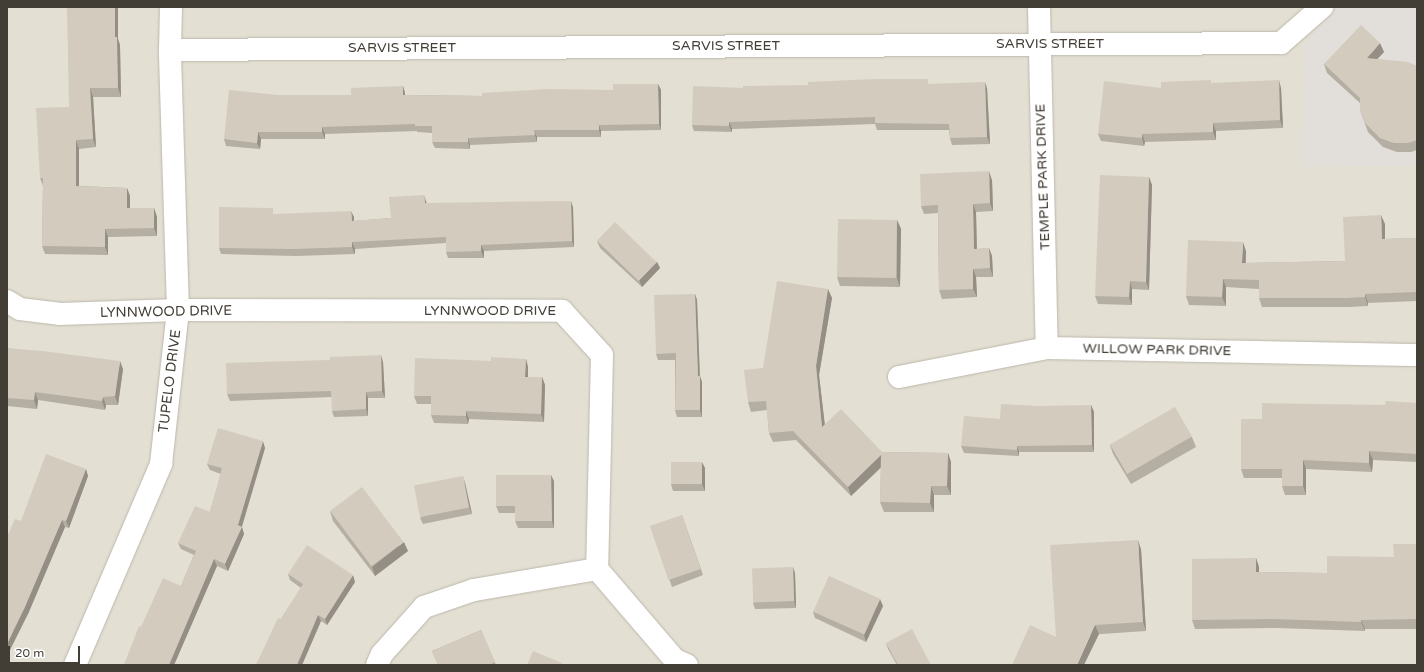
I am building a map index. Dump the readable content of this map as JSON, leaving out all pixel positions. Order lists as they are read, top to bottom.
{
  "streets": {
    "street": [
      "SARVIS STREET",
      "TEMPLE PARK DRIVE",
      "LYNNWOOD DRIVE",
      "WILLOW PARK DRIVE",
      "TUPELO DRIVE"
    ]
  },
  "crossings": [
    ["SARVIS STREET", "TEMPLE PARK DRIVE"],
    ["SARVIS STREET", "TUPELO DRIVE"],
    ["TEMPLE PARK DRIVE", "WILLOW PARK DRIVE"],
    ["LYNNWOOD DRIVE", "TUPELO DRIVE"]
  ],
  "scale_bar": "20 m"
}
